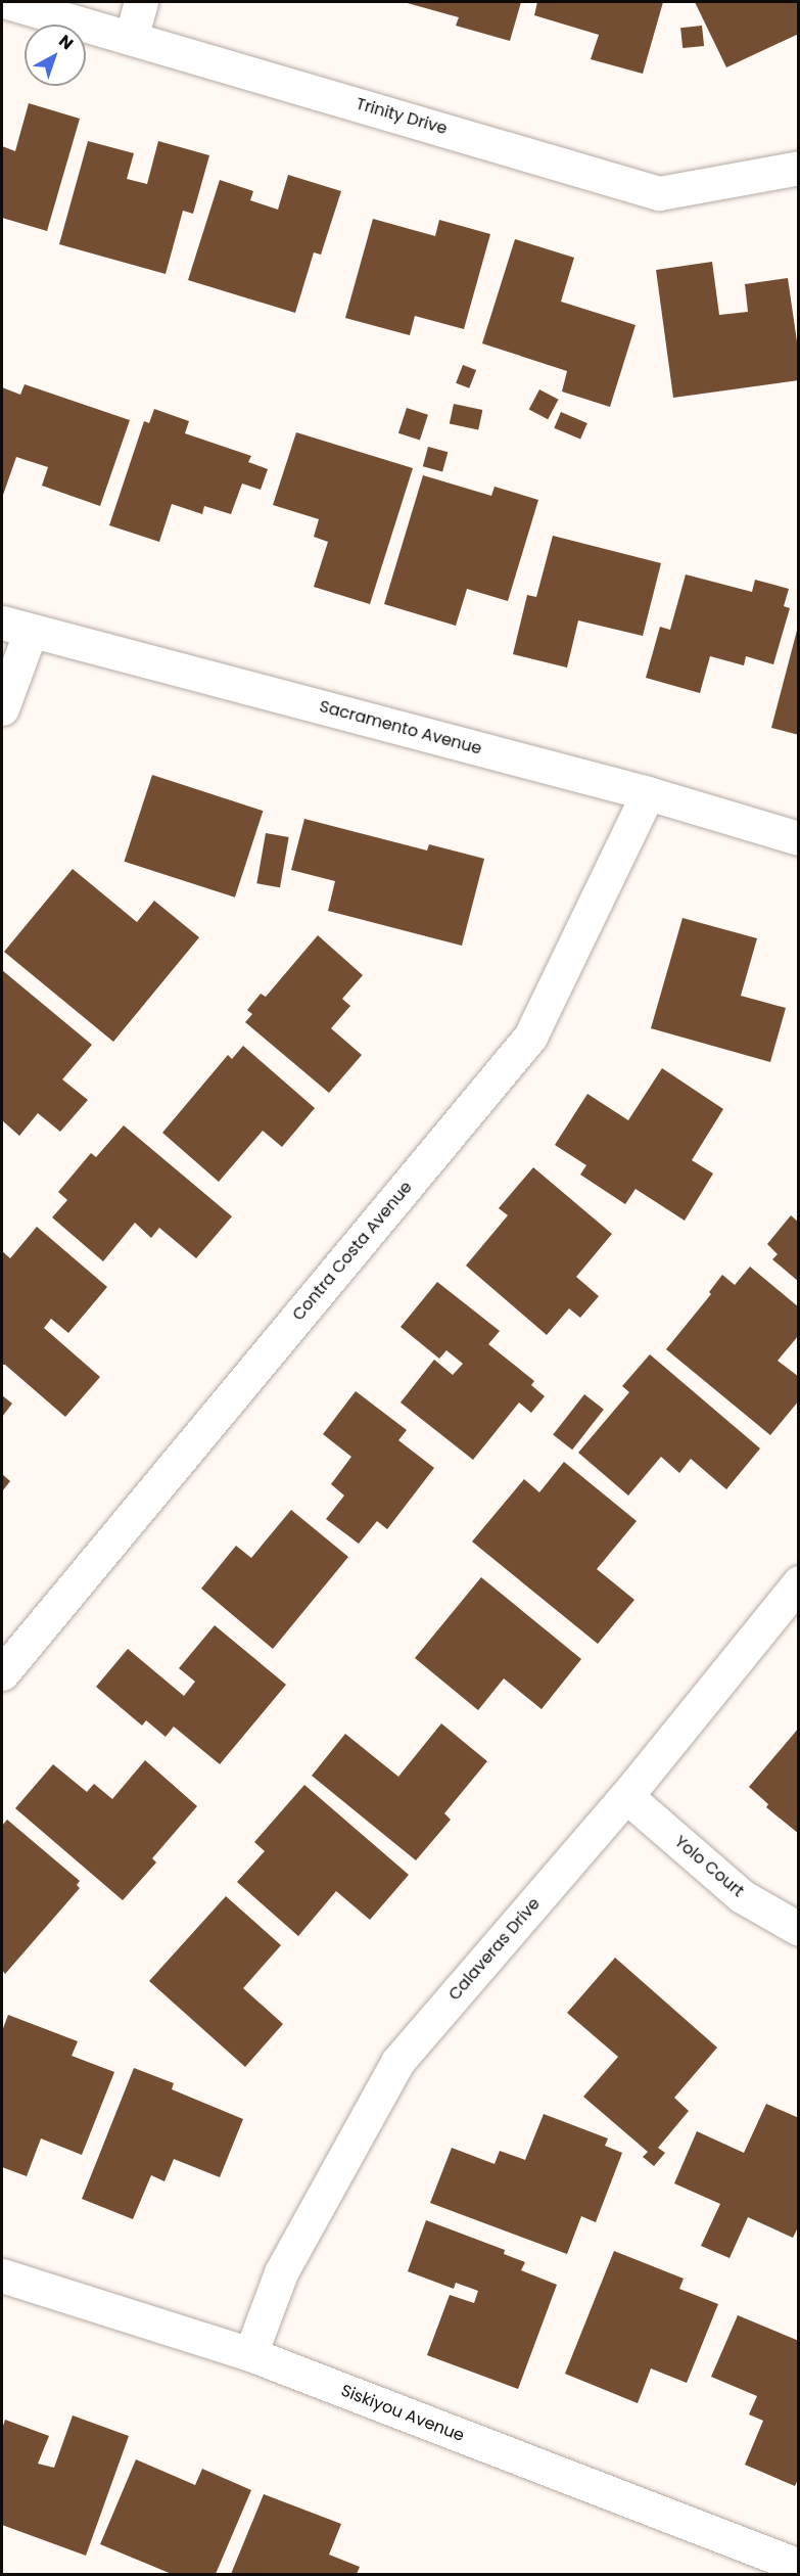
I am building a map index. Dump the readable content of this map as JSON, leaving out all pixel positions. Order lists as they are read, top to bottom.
{
  "streets": {
    "street": [
      "Trinity Drive",
      "Sacramento Avenue",
      "Contra Costa Avenue",
      "Yolo Court",
      "Calaveras Drive",
      "Siskiyou Avenue"
    ]
  },
  "crossings": [
    ["Sacramento Avenue", "Contra Costa Avenue"],
    ["Yolo Court", "Calaveras Drive"],
    ["Calaveras Drive", "Siskiyou Avenue"]
  ],
  "north": "top right"
}
